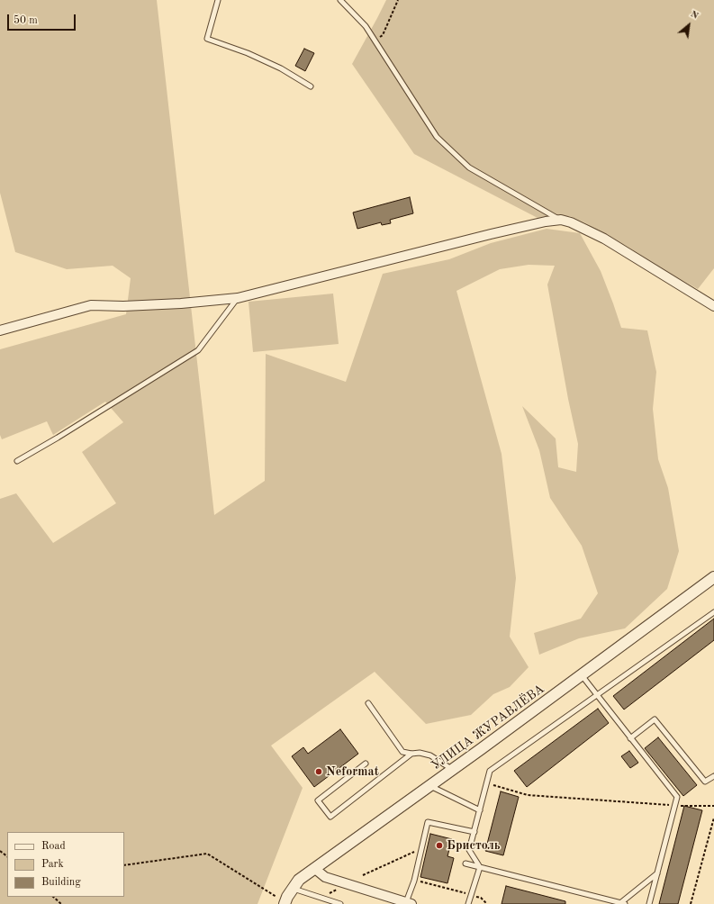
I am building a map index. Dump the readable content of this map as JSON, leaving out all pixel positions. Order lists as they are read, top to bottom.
{
  "streets": {
    "street": ["УЛИЦА ЖУРАВЛЁВА"]
  },
  "places": ["Neformat", "Бристоль"],
  "legend": ["Road", "Park", "Building"],
  "scale_bar": "50 m",
  "north": "top right"
}
